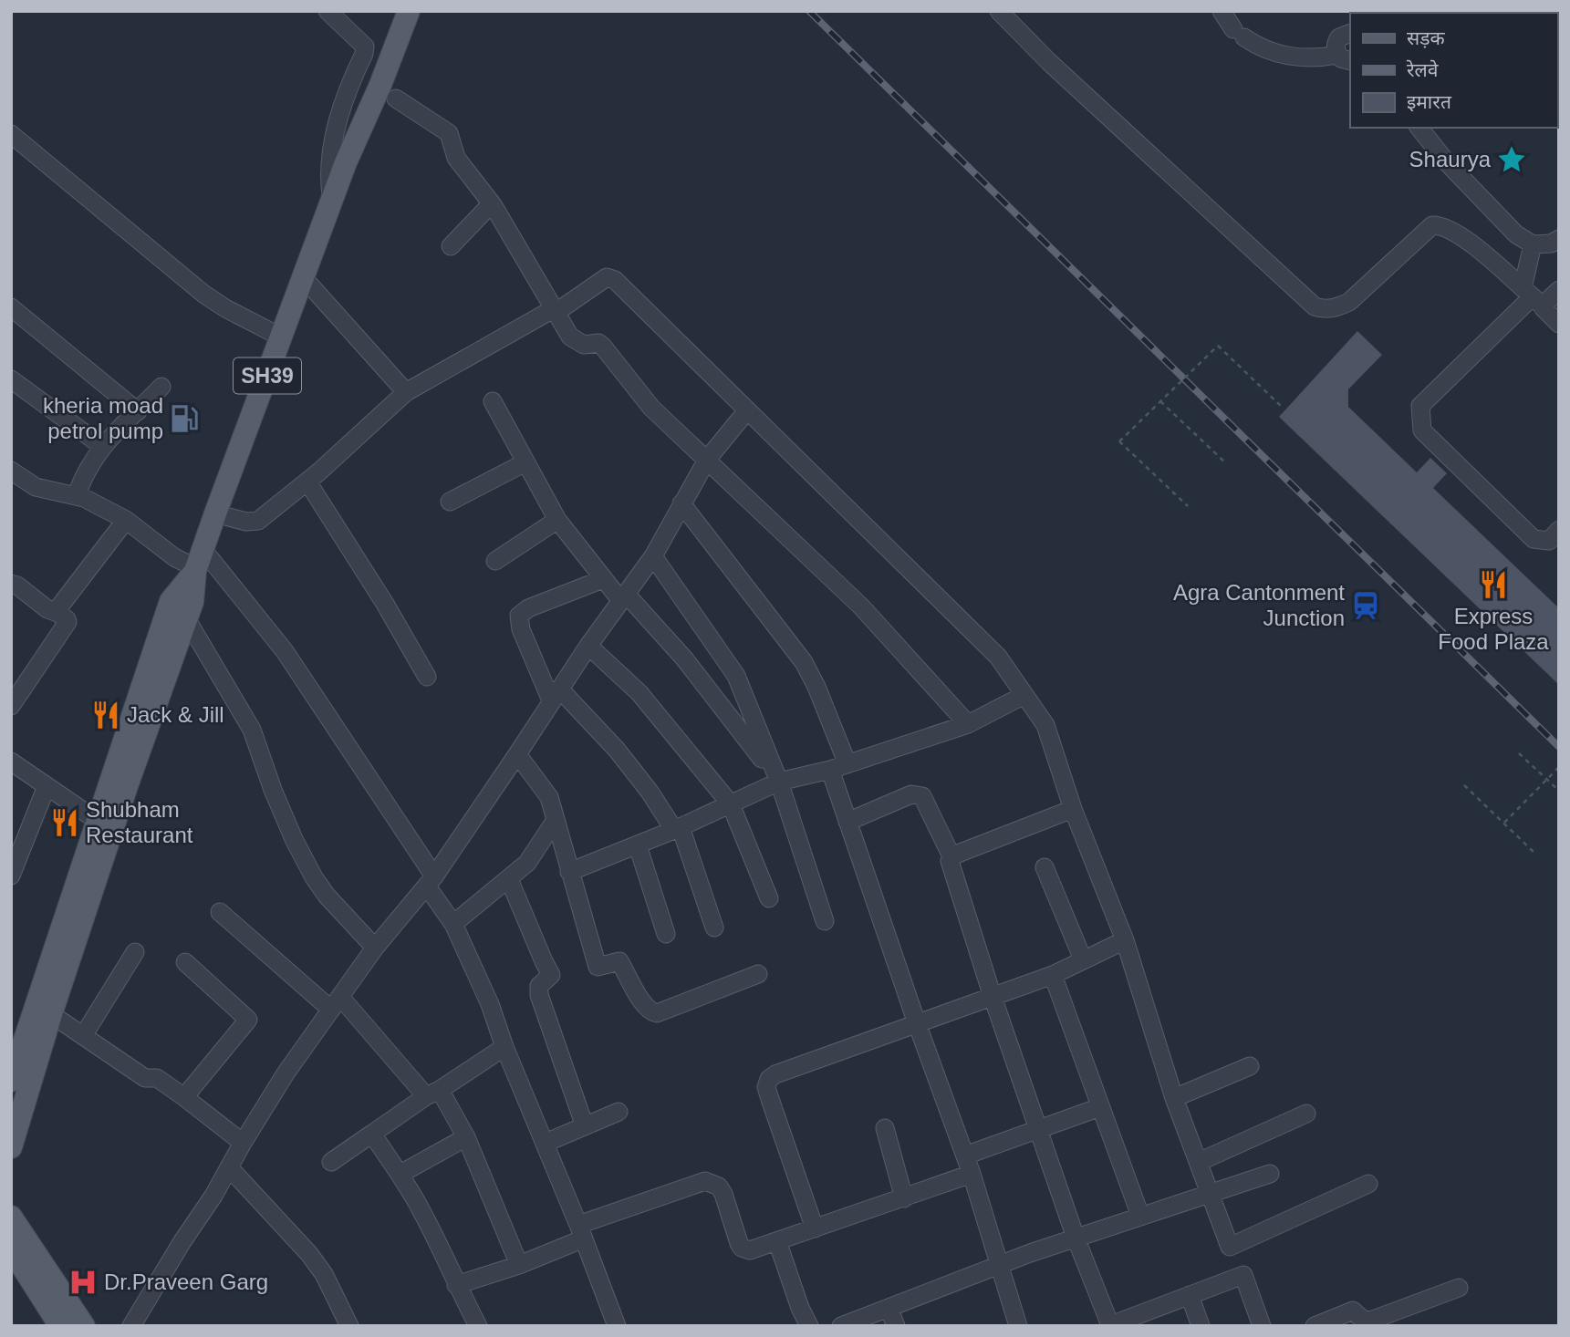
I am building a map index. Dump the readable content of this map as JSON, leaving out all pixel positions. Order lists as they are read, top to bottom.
{
  "streets": {
    "main road": ["SH39"]
  },
  "places": {
    "place": ["Shaurya"],
    "fuel station": ["kheria moad petrol pump"],
    "restaurant": ["Express Food Plaza", "Jack & Jill", "Shubham Restaurant"],
    "station": ["Agra Cantonment Junction"],
    "hospital": ["Dr.Praveen Garg"]
  },
  "legend": ["सड़क", "रेलवे", "इमारत"]
}
